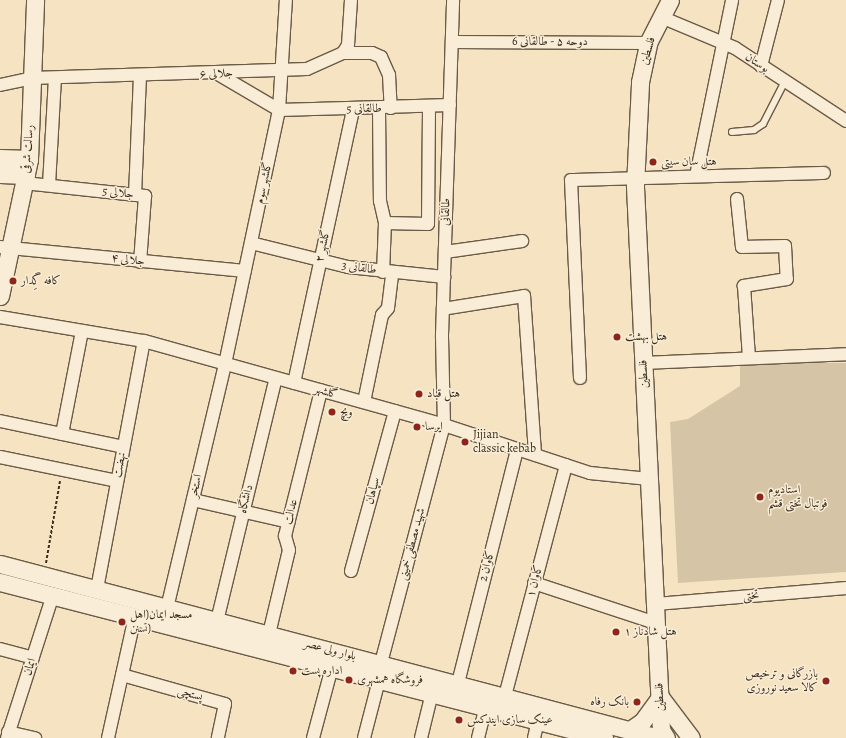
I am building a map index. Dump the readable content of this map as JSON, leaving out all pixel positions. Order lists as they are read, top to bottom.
{
  "streets": {
    "main road": ["فلسطین", "رسالت شرقی", "بلوار ولی عصر"],
    "street": [
      "دوحه ۵ - طالقانی 6",
      "بوستان",
      "جلالی ۶",
      "طالقانی 5",
      "گلشهر سوم",
      "جلالی 5",
      "طالقانی",
      "گلشهر ۲",
      "جلالی ۴",
      "طالقانی 3",
      "گلشهر",
      "نهضت",
      "استخر",
      "سپاهان",
      "دانشگاه",
      "عدالت",
      "شهید مصطفی خمینی",
      "کاوان 2",
      "کاوان ۱",
      "تختی",
      "ایمان",
      "پستچی"
    ]
  },
  "crossings": [
    ["دوحه ۵ - طالقانی 6", "فلسطین"],
    ["دوحه ۵ - طالقانی 6", "طالقانی"],
    ["فلسطین", "بوستان"],
    ["فلسطین", "گلشهر"],
    ["فلسطین", "تختی"],
    ["فلسطین", "بلوار ولی عصر"],
    ["جلالی ۶", "رسالت شرقی"],
    ["جلالی ۶", "گلشهر سوم"],
    ["طالقانی 5", "گلشهر سوم"],
    ["طالقانی 5", "طالقانی"],
    ["طالقانی 5", "گلشهر ۲"],
    ["رسالت شرقی", "جلالی 5"],
    ["رسالت شرقی", "جلالی ۴"],
    ["گلشهر سوم", "جلالی ۴"],
    ["گلشهر سوم", "طالقانی 3"],
    ["گلشهر سوم", "گلشهر"],
    ["گلشهر سوم", "استخر"],
    ["جلالی 5", "جلالی ۴"],
    ["طالقانی", "طالقانی 3"],
    ["طالقانی", "گلشهر"],
    ["طالقانی", "شهید مصطفی خمینی"],
    ["گلشهر ۲", "طالقانی 3"],
    ["گلشهر ۲", "گلشهر"],
    ["گلشهر", "نهضت"],
    ["گلشهر", "استخر"],
    ["گلشهر", "سپاهان"],
    ["گلشهر", "دانشگاه"],
    ["گلشهر", "عدالت"],
    ["گلشهر", "شهید مصطفی خمینی"],
    ["گلشهر", "کاوان 2"],
    ["گلشهر", "کاوان ۱"],
    ["نهضت", "بلوار ولی عصر"],
    ["استخر", "بلوار ولی عصر"],
    ["دانشگاه", "بلوار ولی عصر"],
    ["عدالت", "بلوار ولی عصر"],
    ["شهید مصطفی خمینی", "بلوار ولی عصر"],
    ["کاوان 2", "بلوار ولی عصر"],
    ["کاوان ۱", "بلوار ولی عصر"],
    ["بلوار ولی عصر", "ایمان"]
  ],
  "places": [
    "هتل سان سیتی",
    "کافه گِدار",
    "هتل بهشت",
    "هتل قباد",
    "ویچ",
    "ایرسا",
    "Jijian classic kebab",
    "استادیوم فوتبال تختی قشم",
    "مسجد ایمان(اهل تسنن)",
    "هتل شادناز ۱",
    "اداره پست",
    "فروشگاه همشهری",
    "بازرگانی و ترخیص کالا سعید نوروزی",
    "بانک رفاه",
    "عینک سازی ایندکس"
  ]
}
